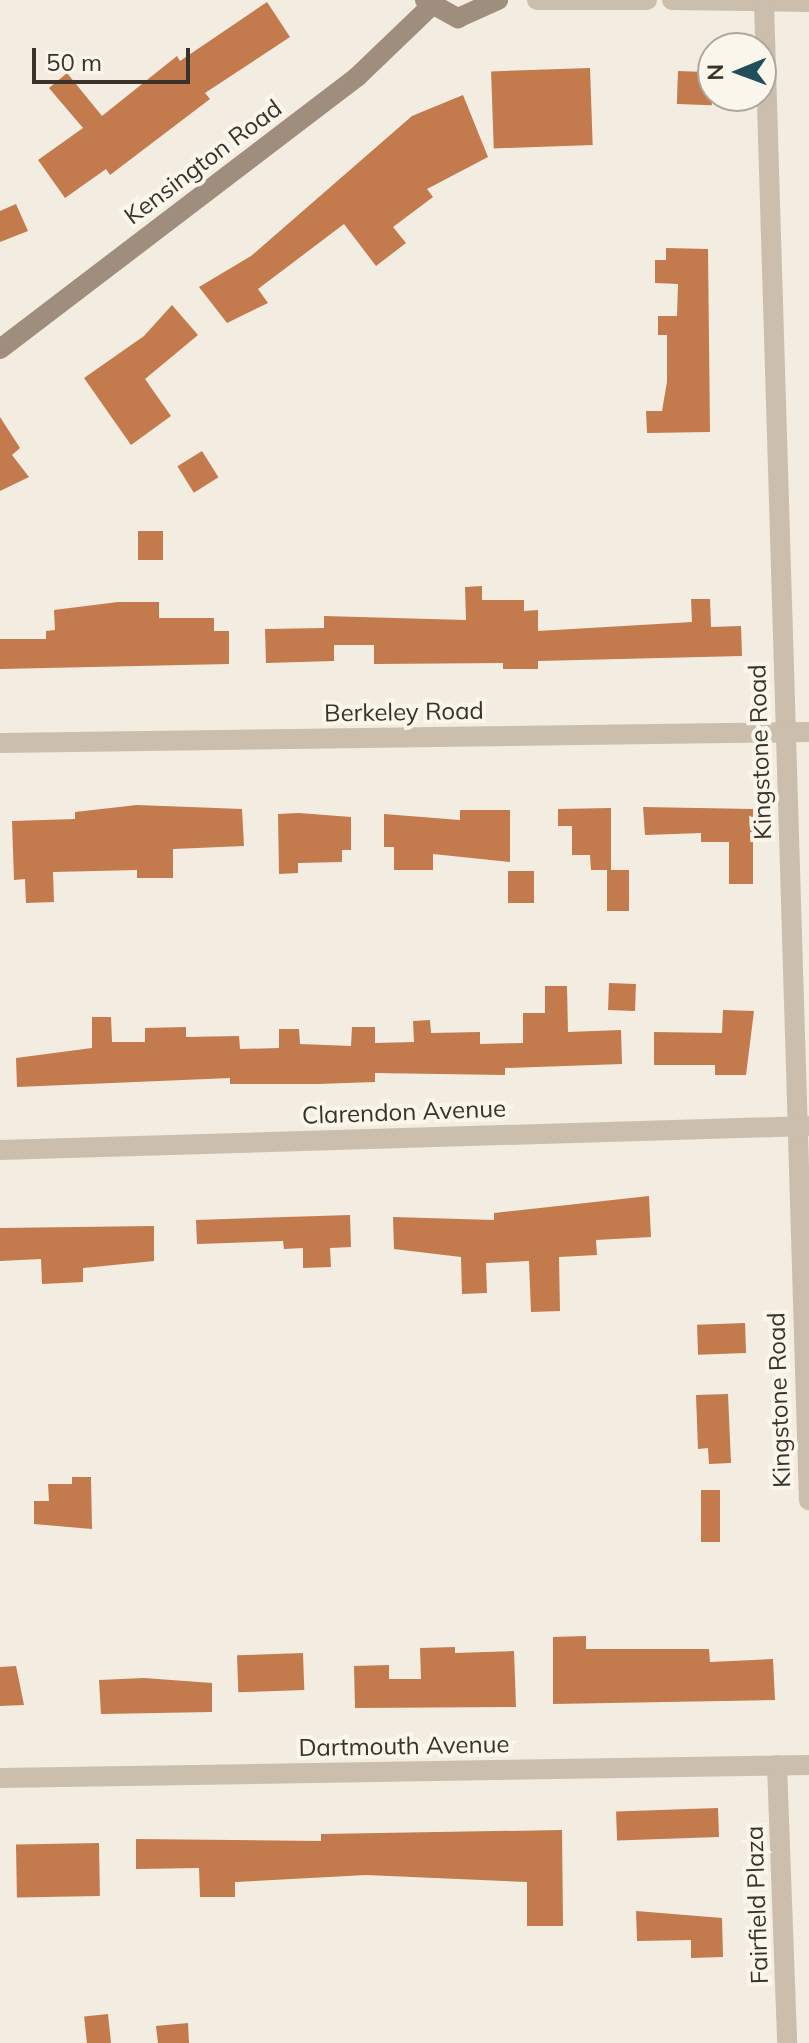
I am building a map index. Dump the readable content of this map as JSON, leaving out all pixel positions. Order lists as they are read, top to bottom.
{
  "streets": {
    "street": [
      "Kensington Road",
      "Berkeley Road",
      "Kingstone Road",
      "Clarendon Avenue",
      "Dartmouth Avenue",
      "Fairfield Plaza"
    ]
  },
  "crossings": [
    ["Berkeley Road", "Kingstone Road"],
    ["Kingstone Road", "Clarendon Avenue"],
    ["Dartmouth Avenue", "Fairfield Plaza"]
  ],
  "scale_bar": "50 m",
  "north": "left"
}
